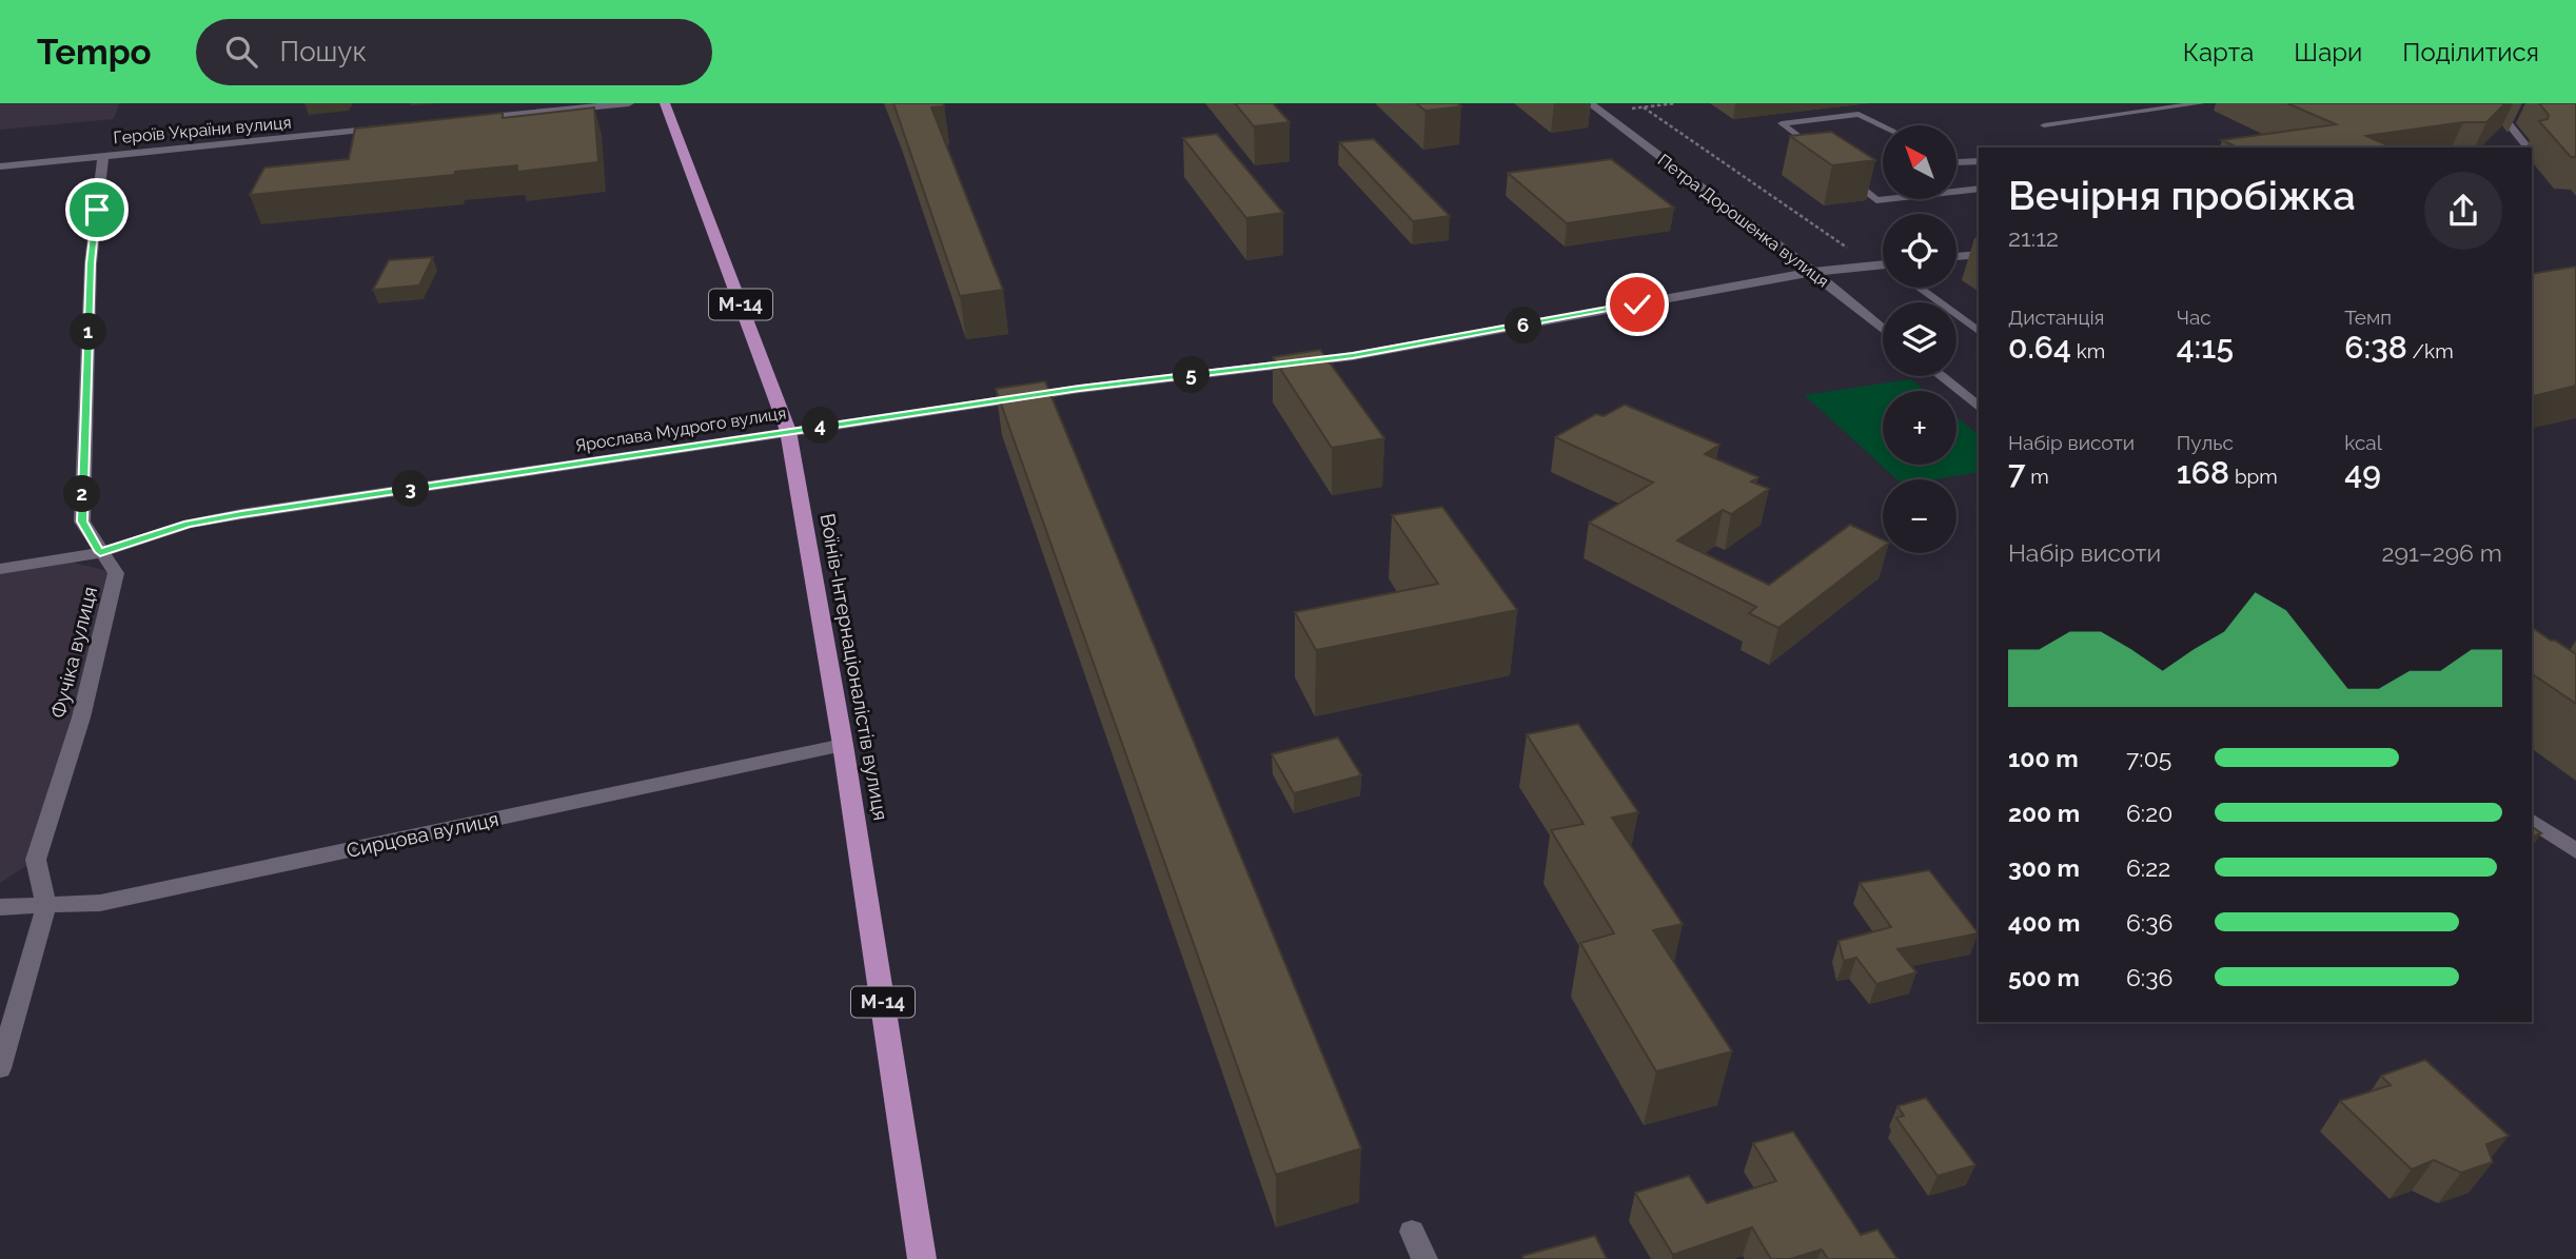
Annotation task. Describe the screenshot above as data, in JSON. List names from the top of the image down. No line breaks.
{"streets":{"highway":["М-14","Воїнів-Інтернаціоналістів вулиця"],"street":["Героїв України вулиця","Петра Дорошенка вулиця","Ярослава Мудрого вулиця","Фучіка вулиця","Сирцова вулиця"]},"crossings":[["Героїв України вулиця","Фучіка вулиця"],["Петра Дорошенка вулиця","Ярослава Мудрого вулиця"],["Ярослава Мудрого вулиця","Фучіка вулиця"],["Ярослава Мудрого вулиця","Воїнів-Інтернаціоналістів вулиця"],["Фучіка вулиця","Сирцова вулиця"],["Воїнів-Інтернаціоналістів вулиця","Сирцова вулиця"]],"north":"top left","page":{"header":"Tempo","search":"Пошук","nav":["Карта","Шари","Поділитися"],"map_buttons":["+","−"],"heading":["Вечірня пробіжка","21:12"],"stats":[["Дистанція","0.64 km"],["Час","4:15"],["Темп","6:38 /km"],["Набір висоти","7 m"],["Пульс","168 bpm"],["kcal","49"]],"pins":["6","1","5","4","3","2"],"chart":["Набір висоти","291–296 m"],"list":[{"name":"100 m","note":"7:05"},{"name":"200 m","note":"6:20"},{"name":"300 m","note":"6:22"},{"name":"400 m","note":"6:36"},{"name":"500 m","note":"6:36"}]}}
